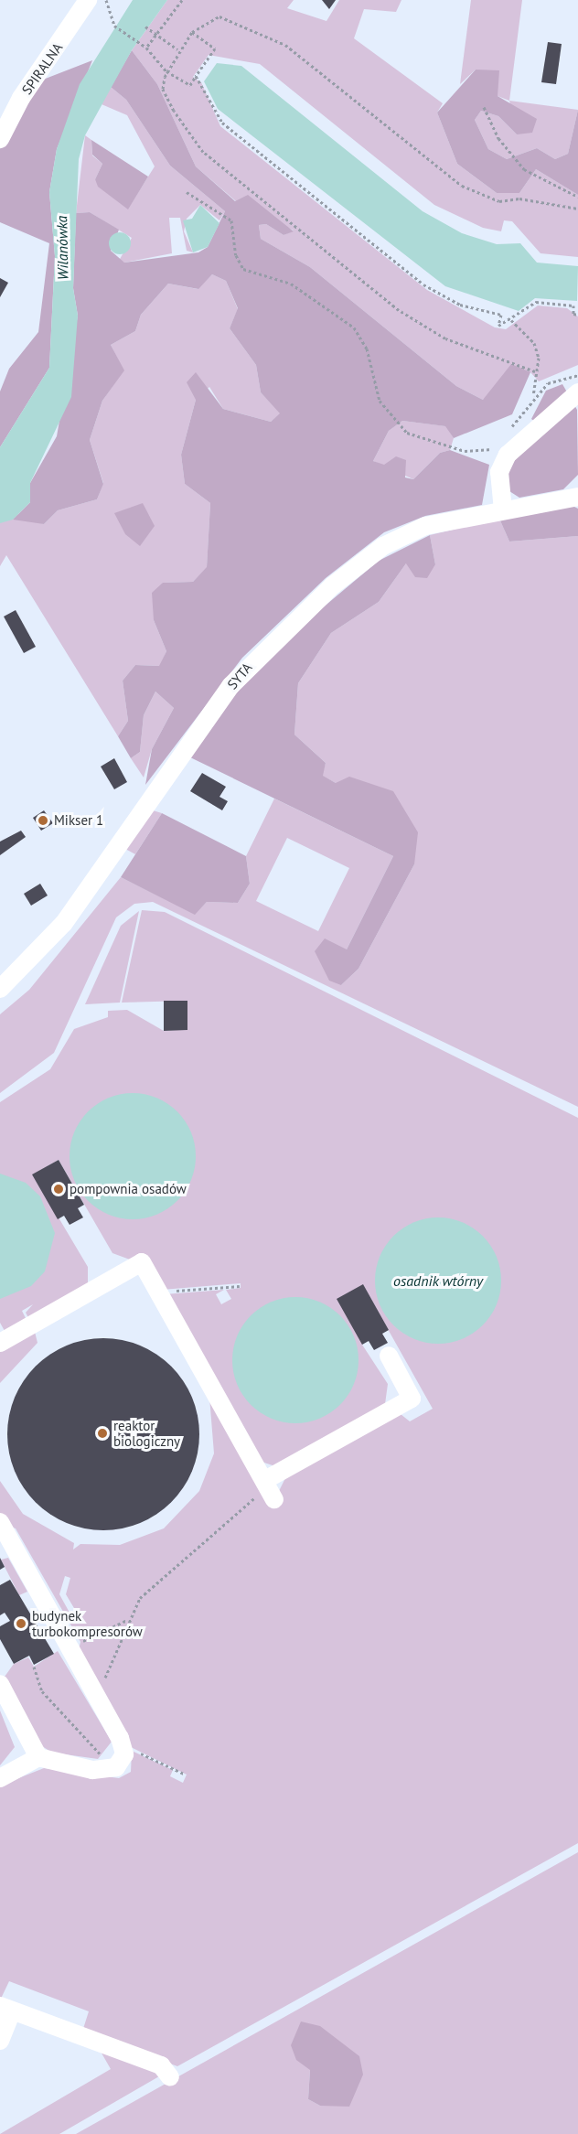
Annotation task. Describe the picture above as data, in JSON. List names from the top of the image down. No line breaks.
{"streets":{"street":["SPIRALNA","SYTA"]},"water":["Wilanówka","osadnik wtórny"],"places":["Mikser 1","pompownia osadów","reaktor biologiczny","budynek turbokompresorów"]}
